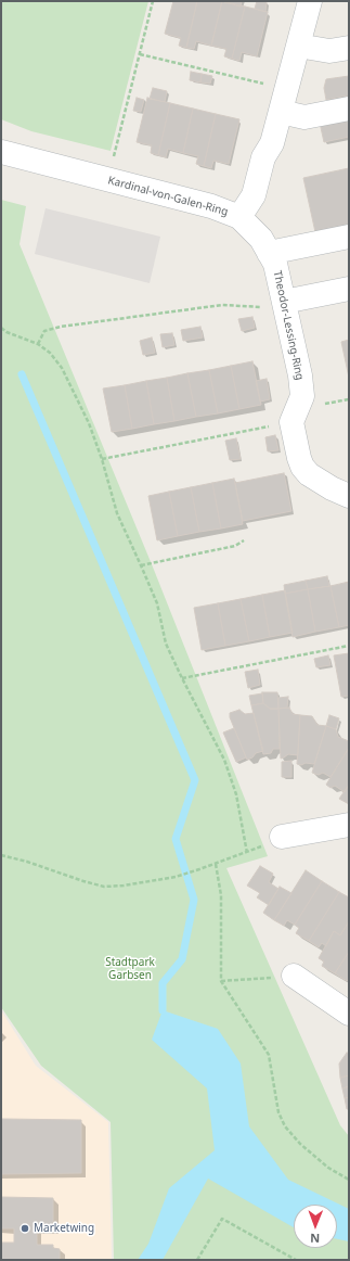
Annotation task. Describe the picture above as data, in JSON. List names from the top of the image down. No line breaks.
{"streets":{"street":["Kardinal-von-Galen-Ring","Theodor-Lessing-Ring"]},"crossings":[["Kardinal-von-Galen-Ring","Theodor-Lessing-Ring"]],"parks":["Stadtpark Garbsen"],"places":["Marketwing"],"north":"bottom"}
